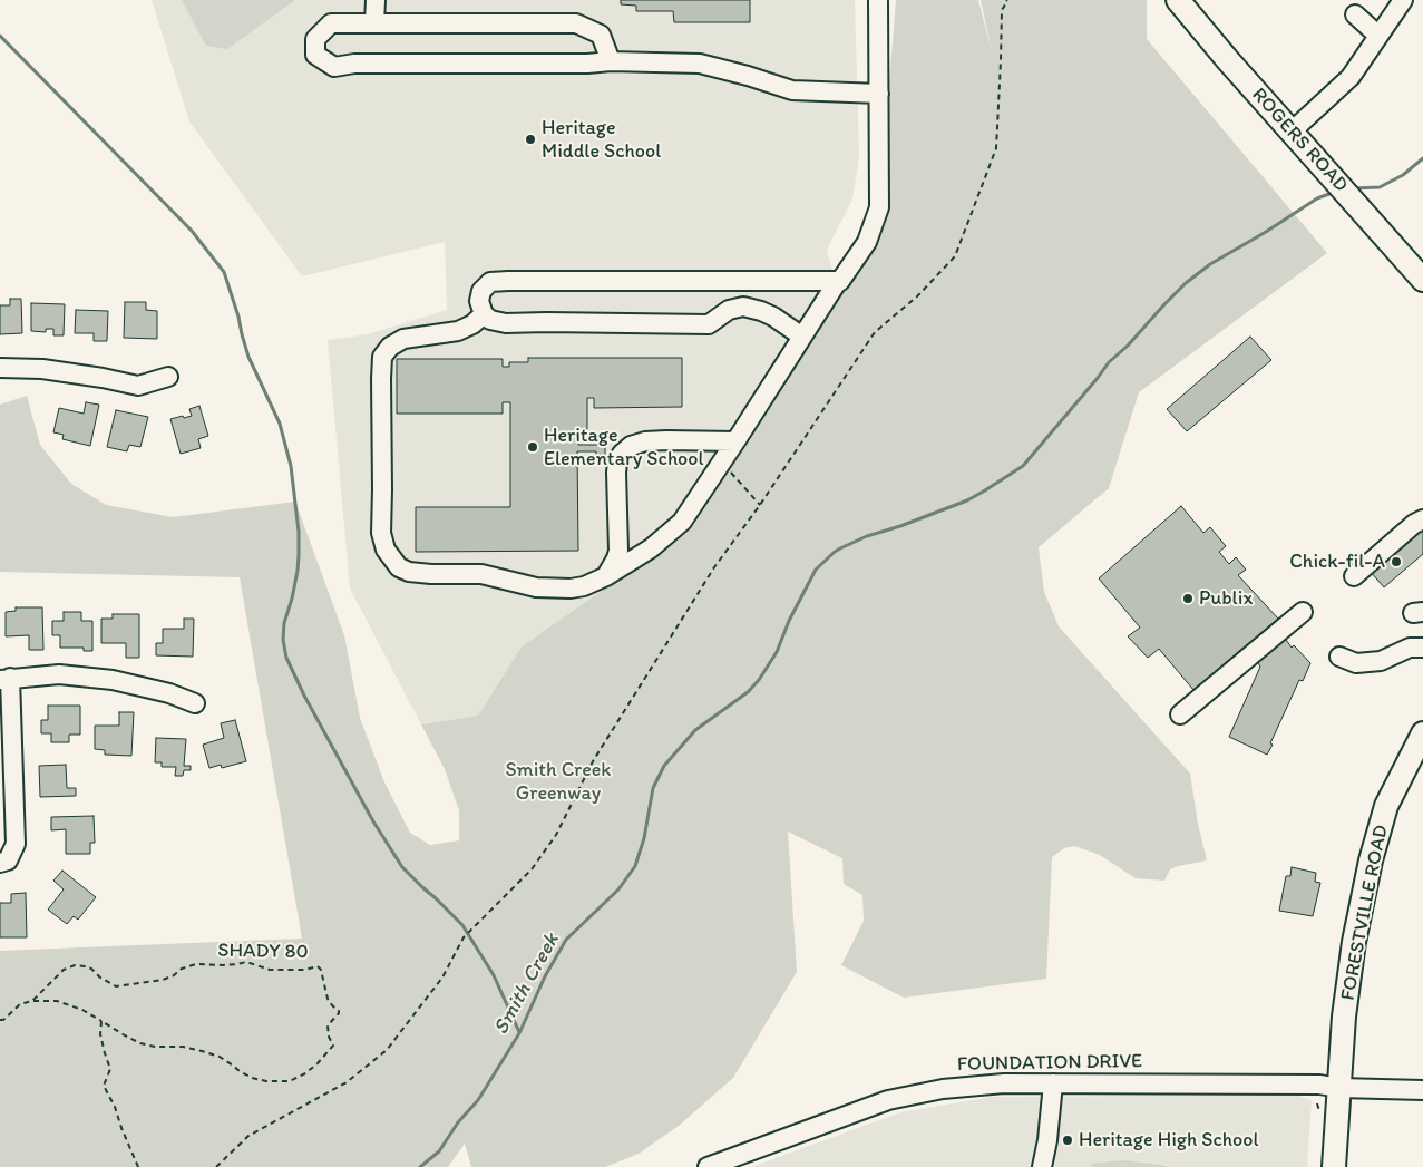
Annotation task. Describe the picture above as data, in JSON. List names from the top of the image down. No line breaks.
{"streets":{"main road":["ROGERS ROAD","FORESTVILLE ROAD"],"street":["FOUNDATION DRIVE"],"path":["SHADY 80"]},"crossings":[["FORESTVILLE ROAD","FOUNDATION DRIVE"]],"water":["Smith Creek"],"parks":["Smith Creek Greenway"],"places":["Heritage Middle School","Heritage Elementary School","Chick-fil-A","Publix","Heritage High School"]}
